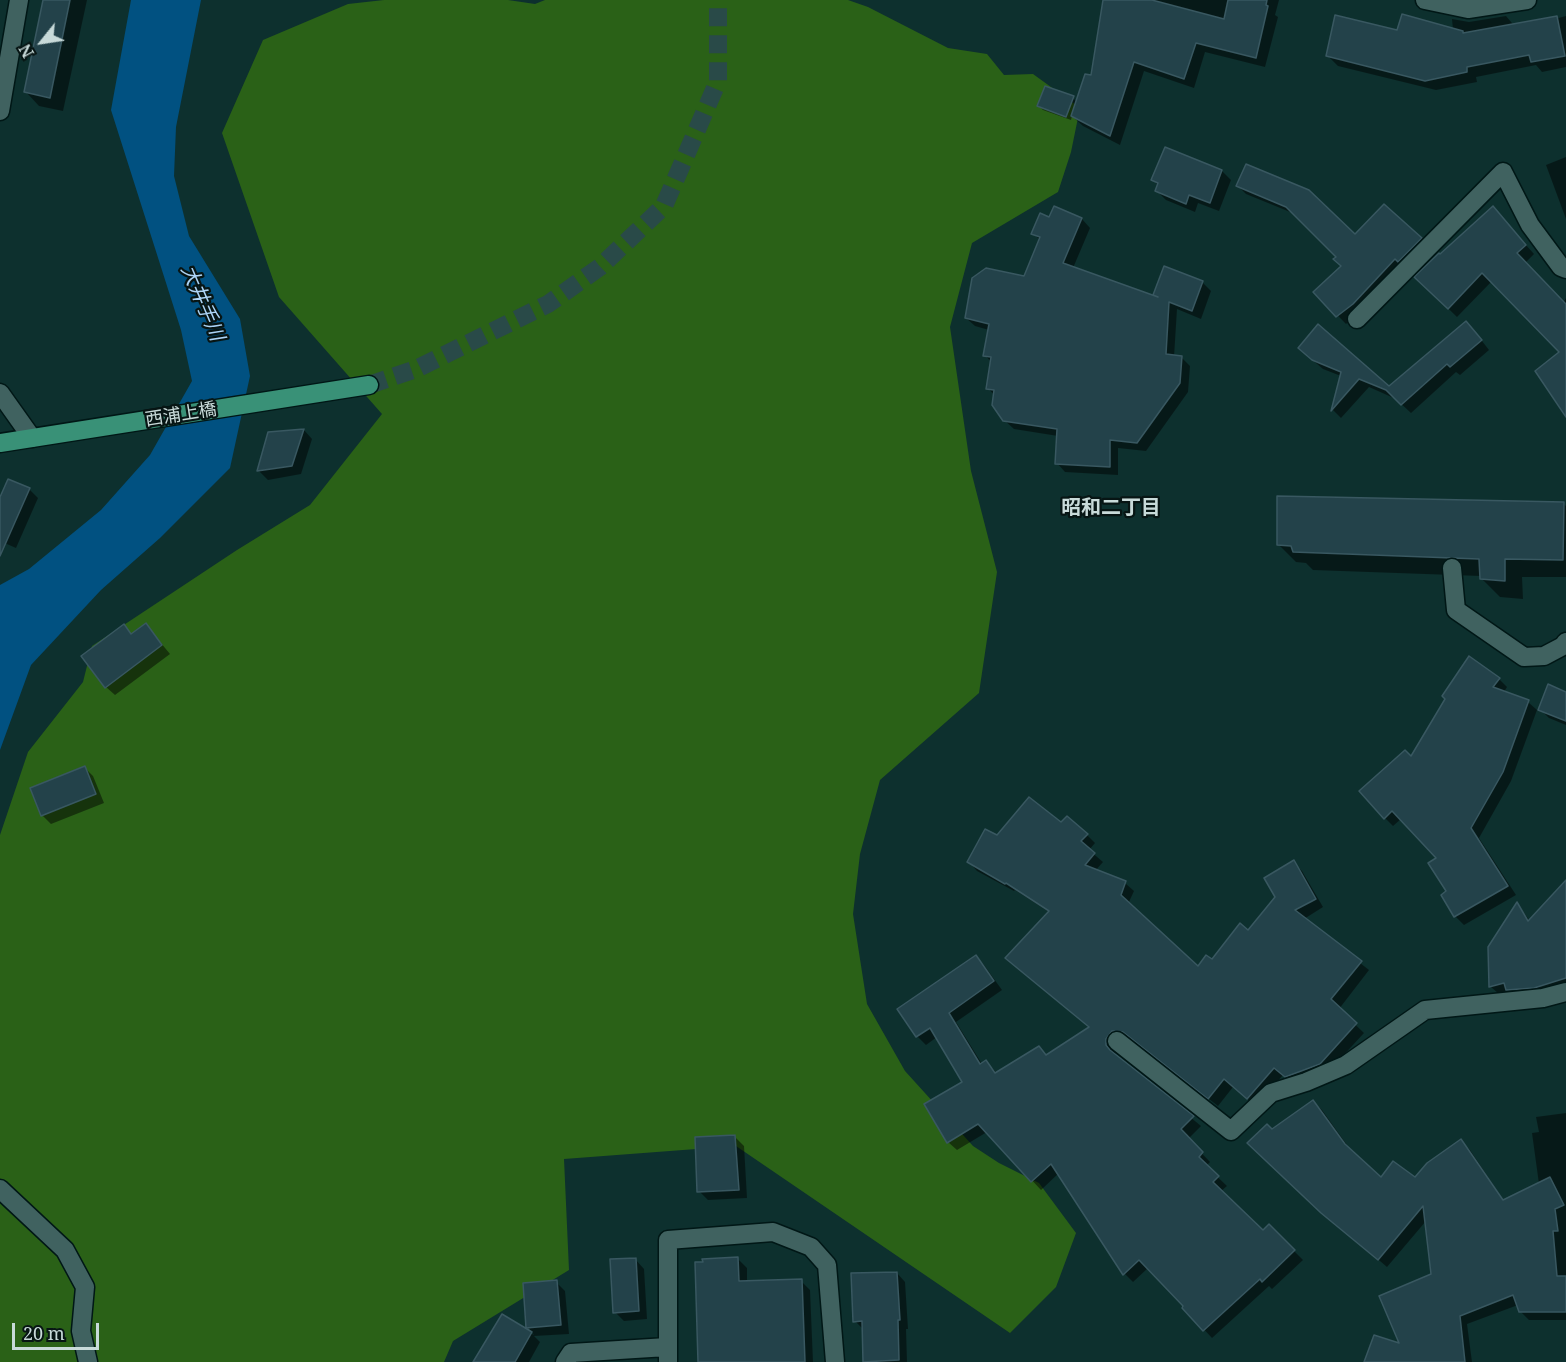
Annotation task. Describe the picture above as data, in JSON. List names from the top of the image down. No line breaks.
{"streets":{"main road":["西浦上橋"]},"districts":["昭和二丁目"],"water":["大井手川"],"scale_bar":"20 m","north":"bottom left"}
